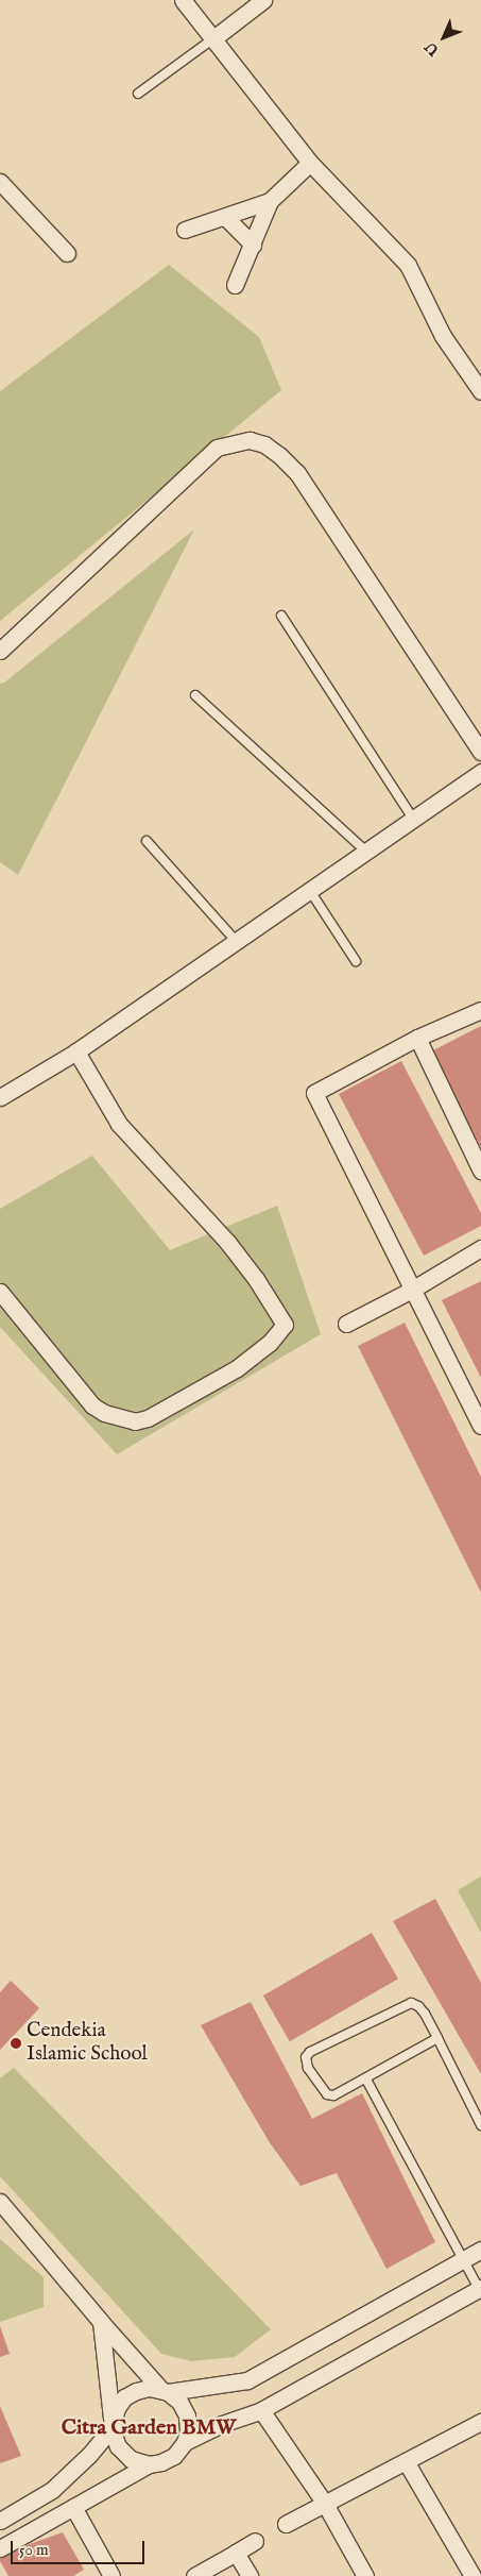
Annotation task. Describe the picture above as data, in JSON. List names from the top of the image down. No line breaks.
{"districts":["Citra Garden BMW"],"places":["Cendekia Islamic School"],"scale_bar":"50 m","north":"bottom left"}
